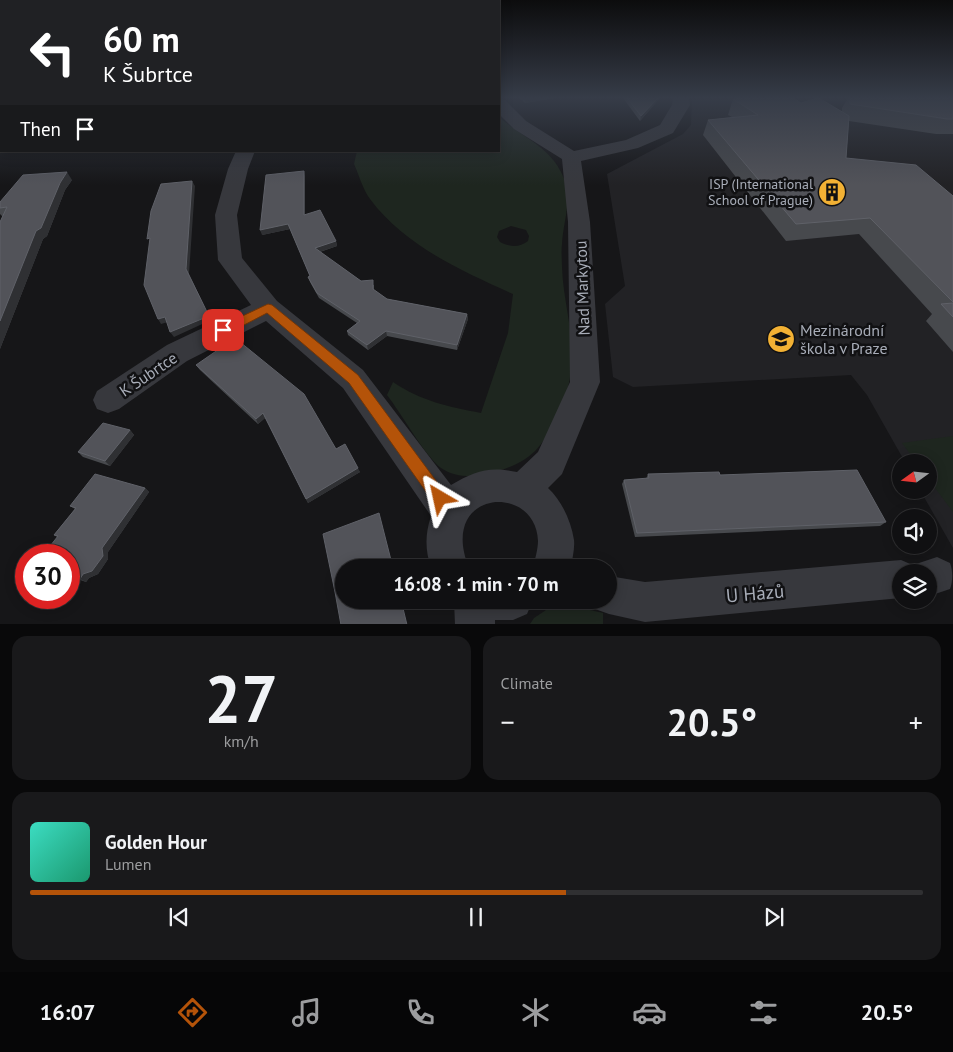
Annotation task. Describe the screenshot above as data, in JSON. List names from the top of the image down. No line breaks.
{"streets":{"street":["Nad Markytou","K Šubrtce","U Házů"]},"places":{"building":["ISP (International School of Prague)"],"school or university":["Mezinárodní škola v Praze"]},"north":"left","page":{"turn":["60 m","K Šubrtce"],"then":"Then","limit":"30","trip":"16:08 · 1 min · 70 m","tile":[["27","km/h"],"Climate"],"heat":["−","20.5°","+"],"song":["Golden Hour","Lumen"],"tabs":["16:07","20.5°"]}}
